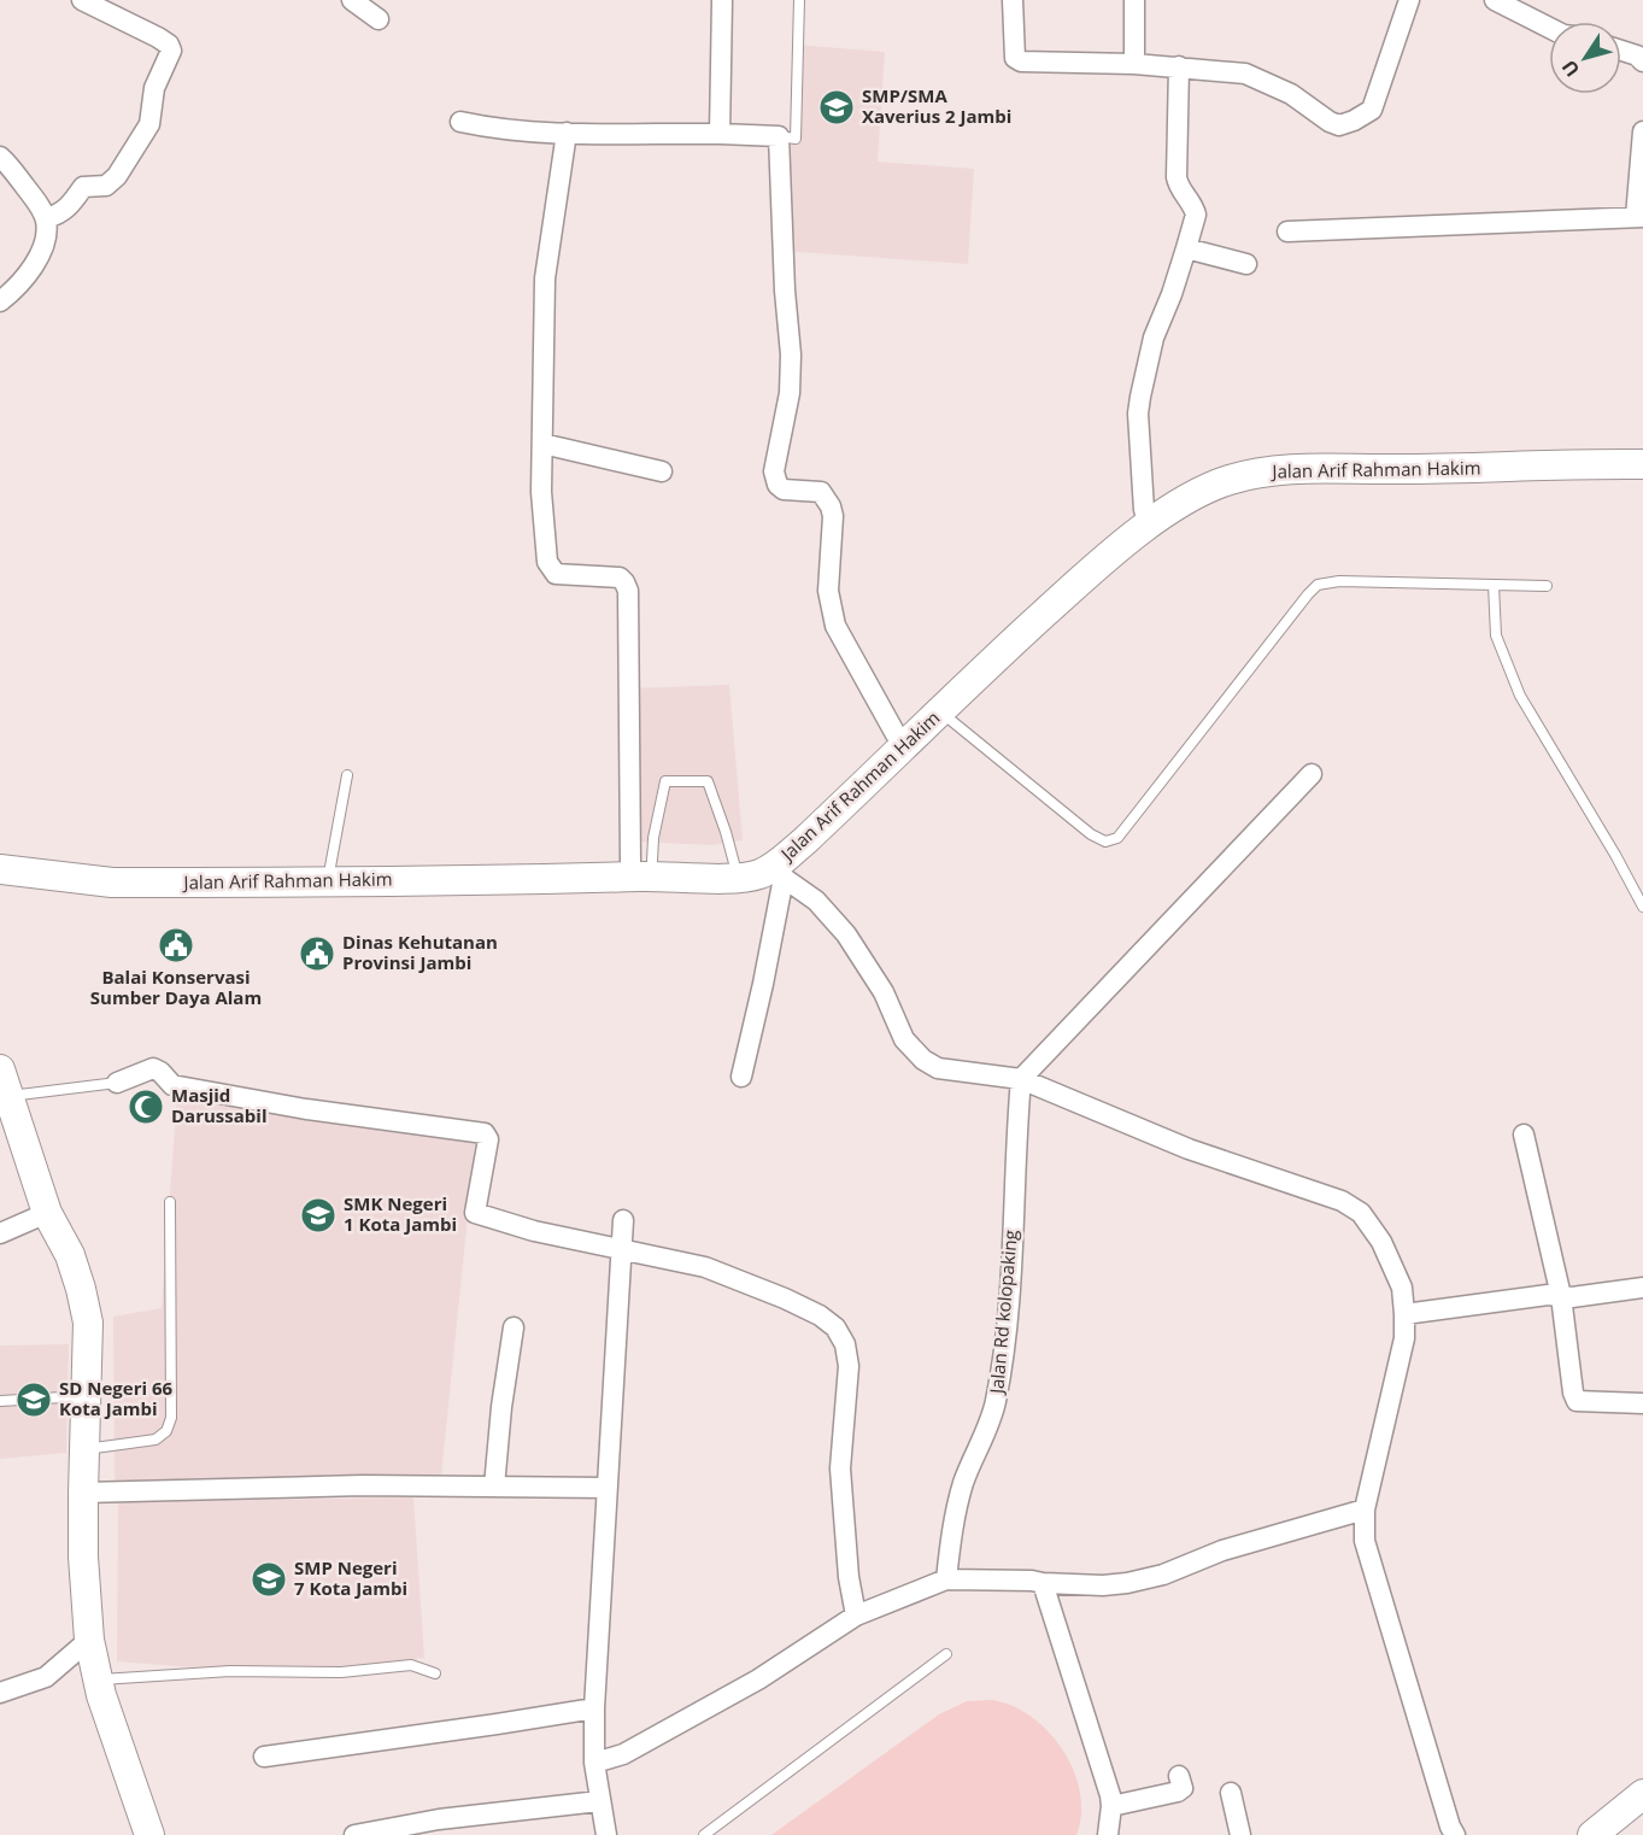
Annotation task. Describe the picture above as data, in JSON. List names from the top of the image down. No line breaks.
{"streets":{"main road":["Jalan Arif Rahman Hakim"],"street":["Jalan Rd kolopaking"]},"places":{"school or university":["SMP/SMA Xaverius 2 Jambi","SMK Negeri 1 Kota Jambi","SD Negeri 66 Kota Jambi","SMP Negeri 7 Kota Jambi"],"public building":["Balai Konservasi Sumber Daya Alam","Dinas Kehutanan Provinsi Jambi"],"mosque":["Masjid Darussabil"]},"north":"bottom left"}
